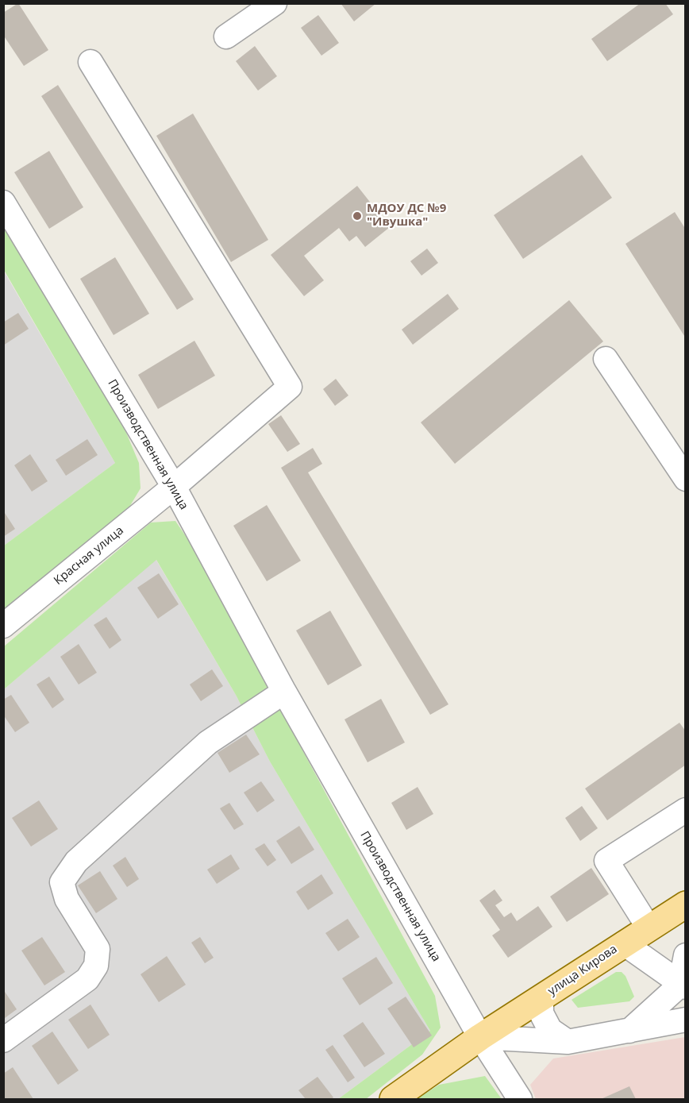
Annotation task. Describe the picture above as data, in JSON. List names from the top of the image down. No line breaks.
{"streets":{"main road":["улица Кирова"],"street":["Производственная улица","Красная улица"]},"crossings":[["Производственная улица","Красная улица"],["Производственная улица","улица Кирова"]],"places":["МДОУ ДС №9 \"Ивушка\""]}
